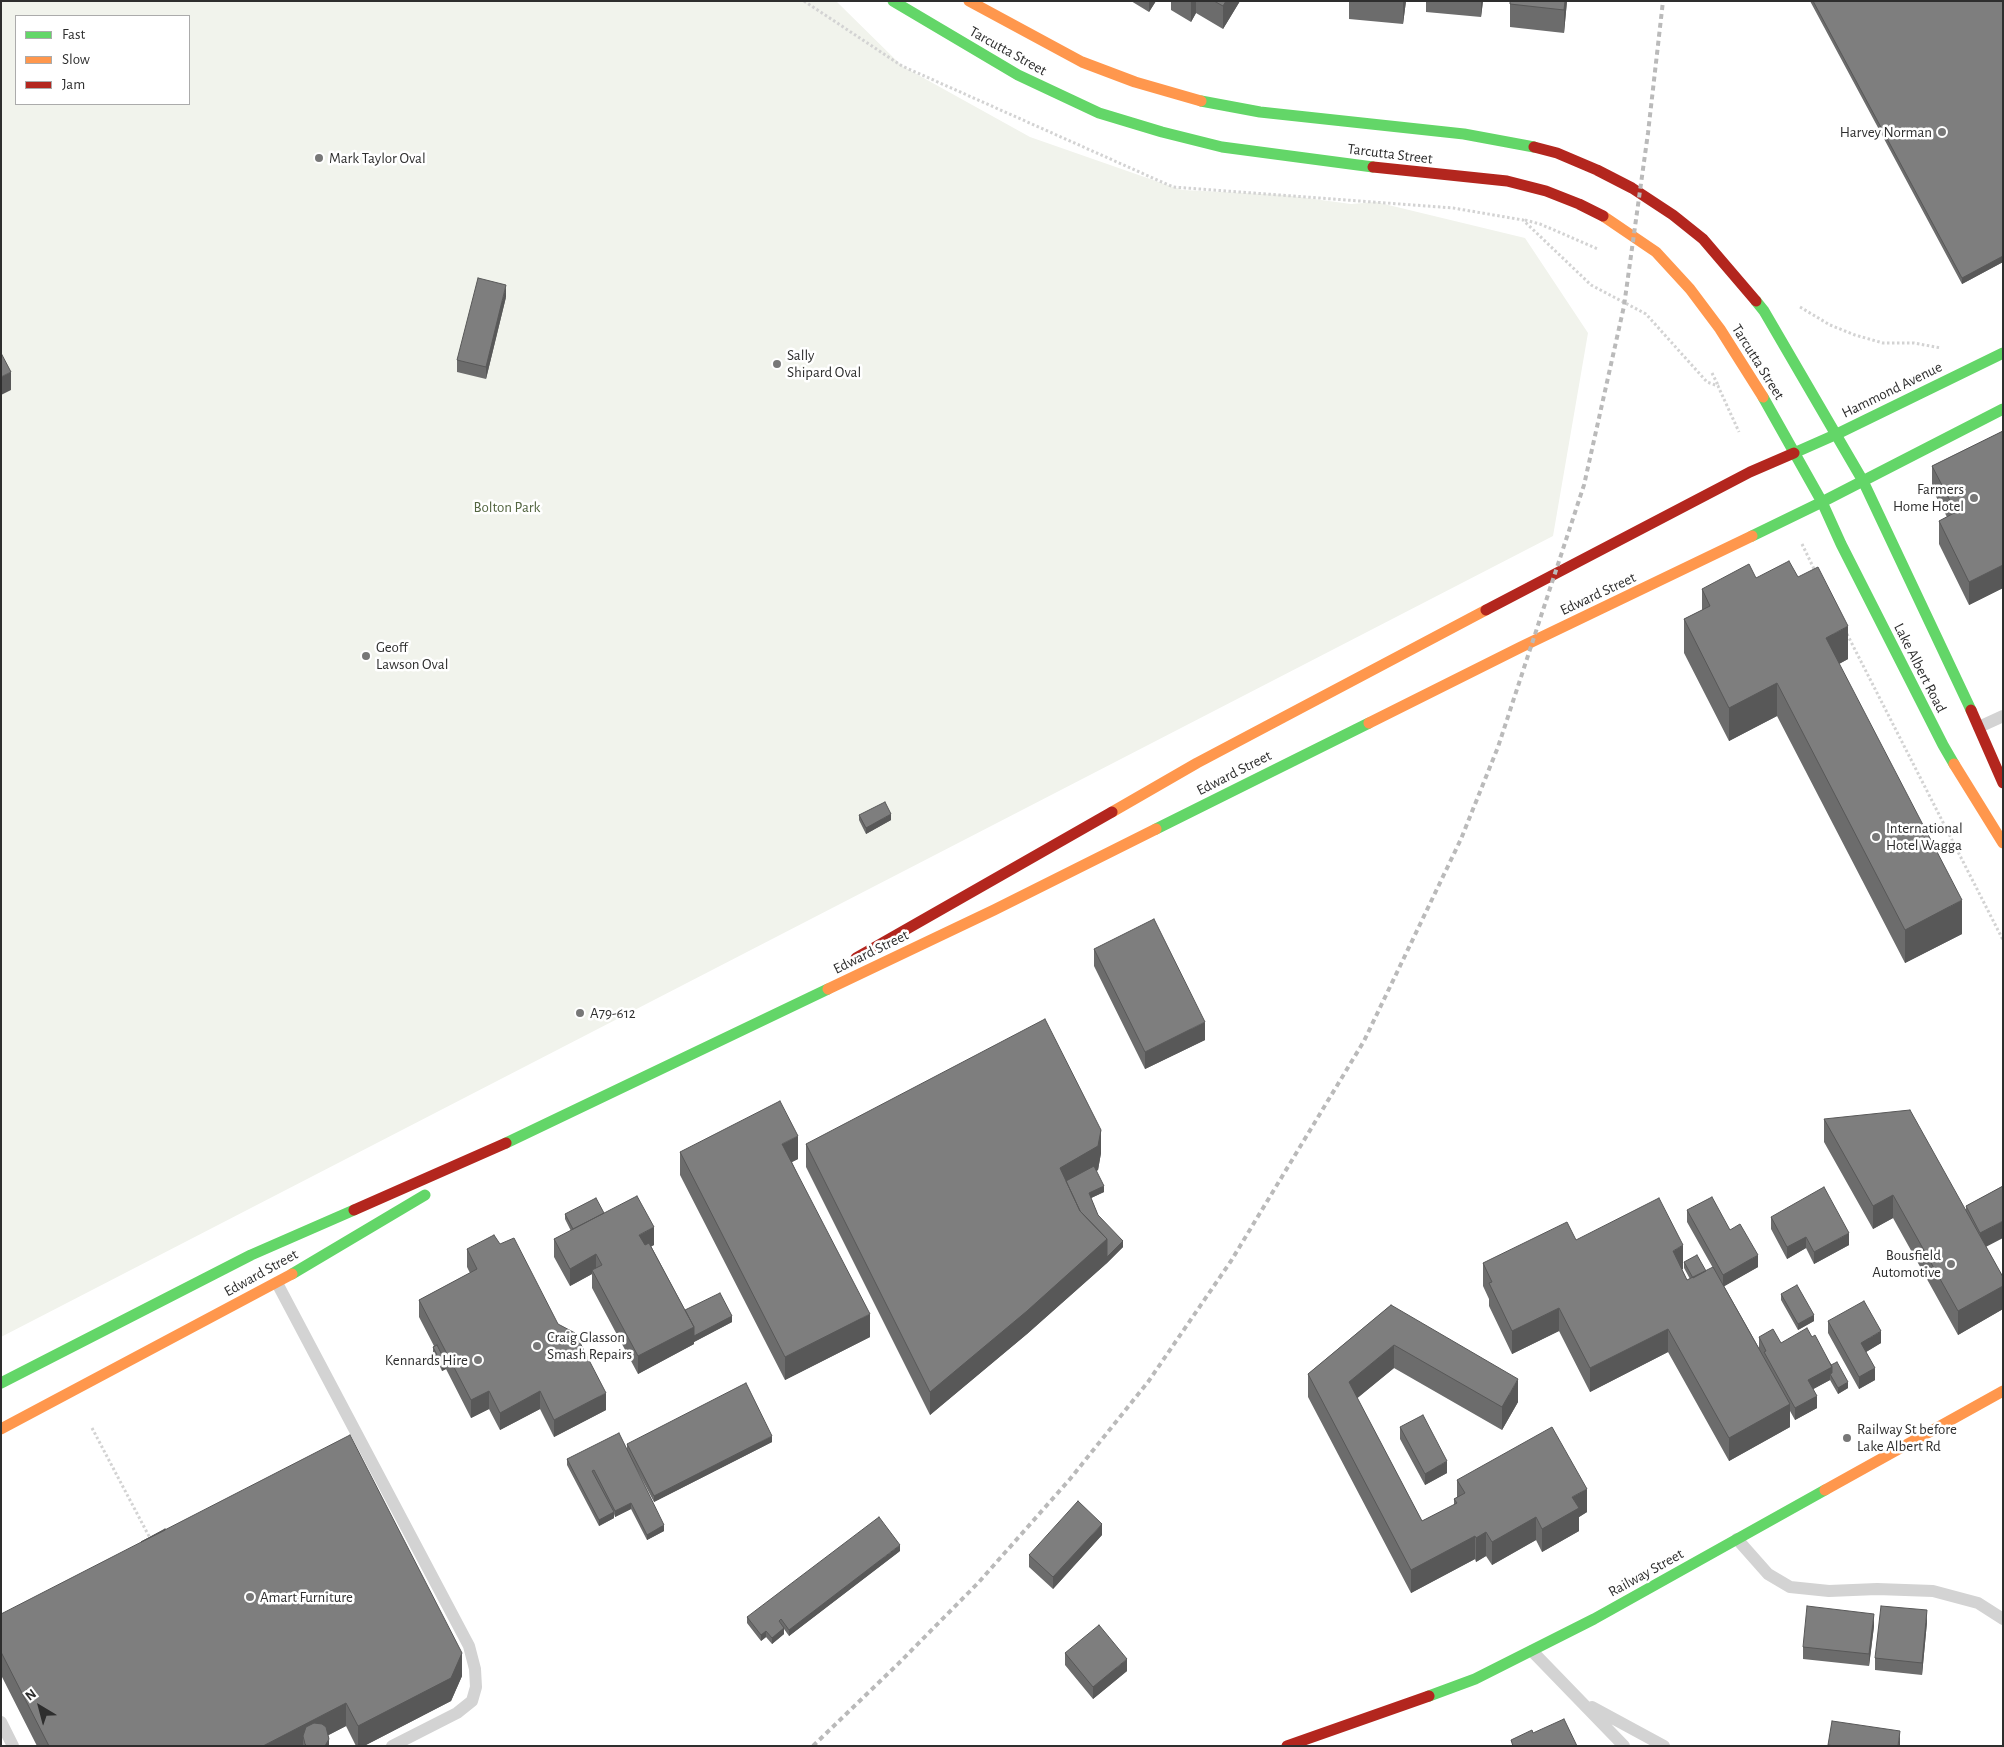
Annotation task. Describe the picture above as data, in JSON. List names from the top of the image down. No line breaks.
{"streets":{"main road":["Tarcutta Street","Hammond Avenue","Edward Street","Lake Albert Road","Railway Street"]},"crossings":[["Tarcutta Street","Hammond Avenue"],["Tarcutta Street","Edward Street"],["Tarcutta Street","Lake Albert Road"],["Hammond Avenue","Edward Street"],["Edward Street","Lake Albert Road"]],"parks":["Bolton Park"],"places":["Harvey Norman","Mark Taylor Oval","Sally Shipard Oval","Farmers Home Hotel","Geoff Lawson Oval","International Hotel Wagga","A79-612","Bousfield Automotive","Craig Glasson Smash Repairs","Kennards Hire","Railway St before Lake Albert Rd","Amart Furniture"],"legend":["Fast","Slow","Jam"],"north":"top left"}
